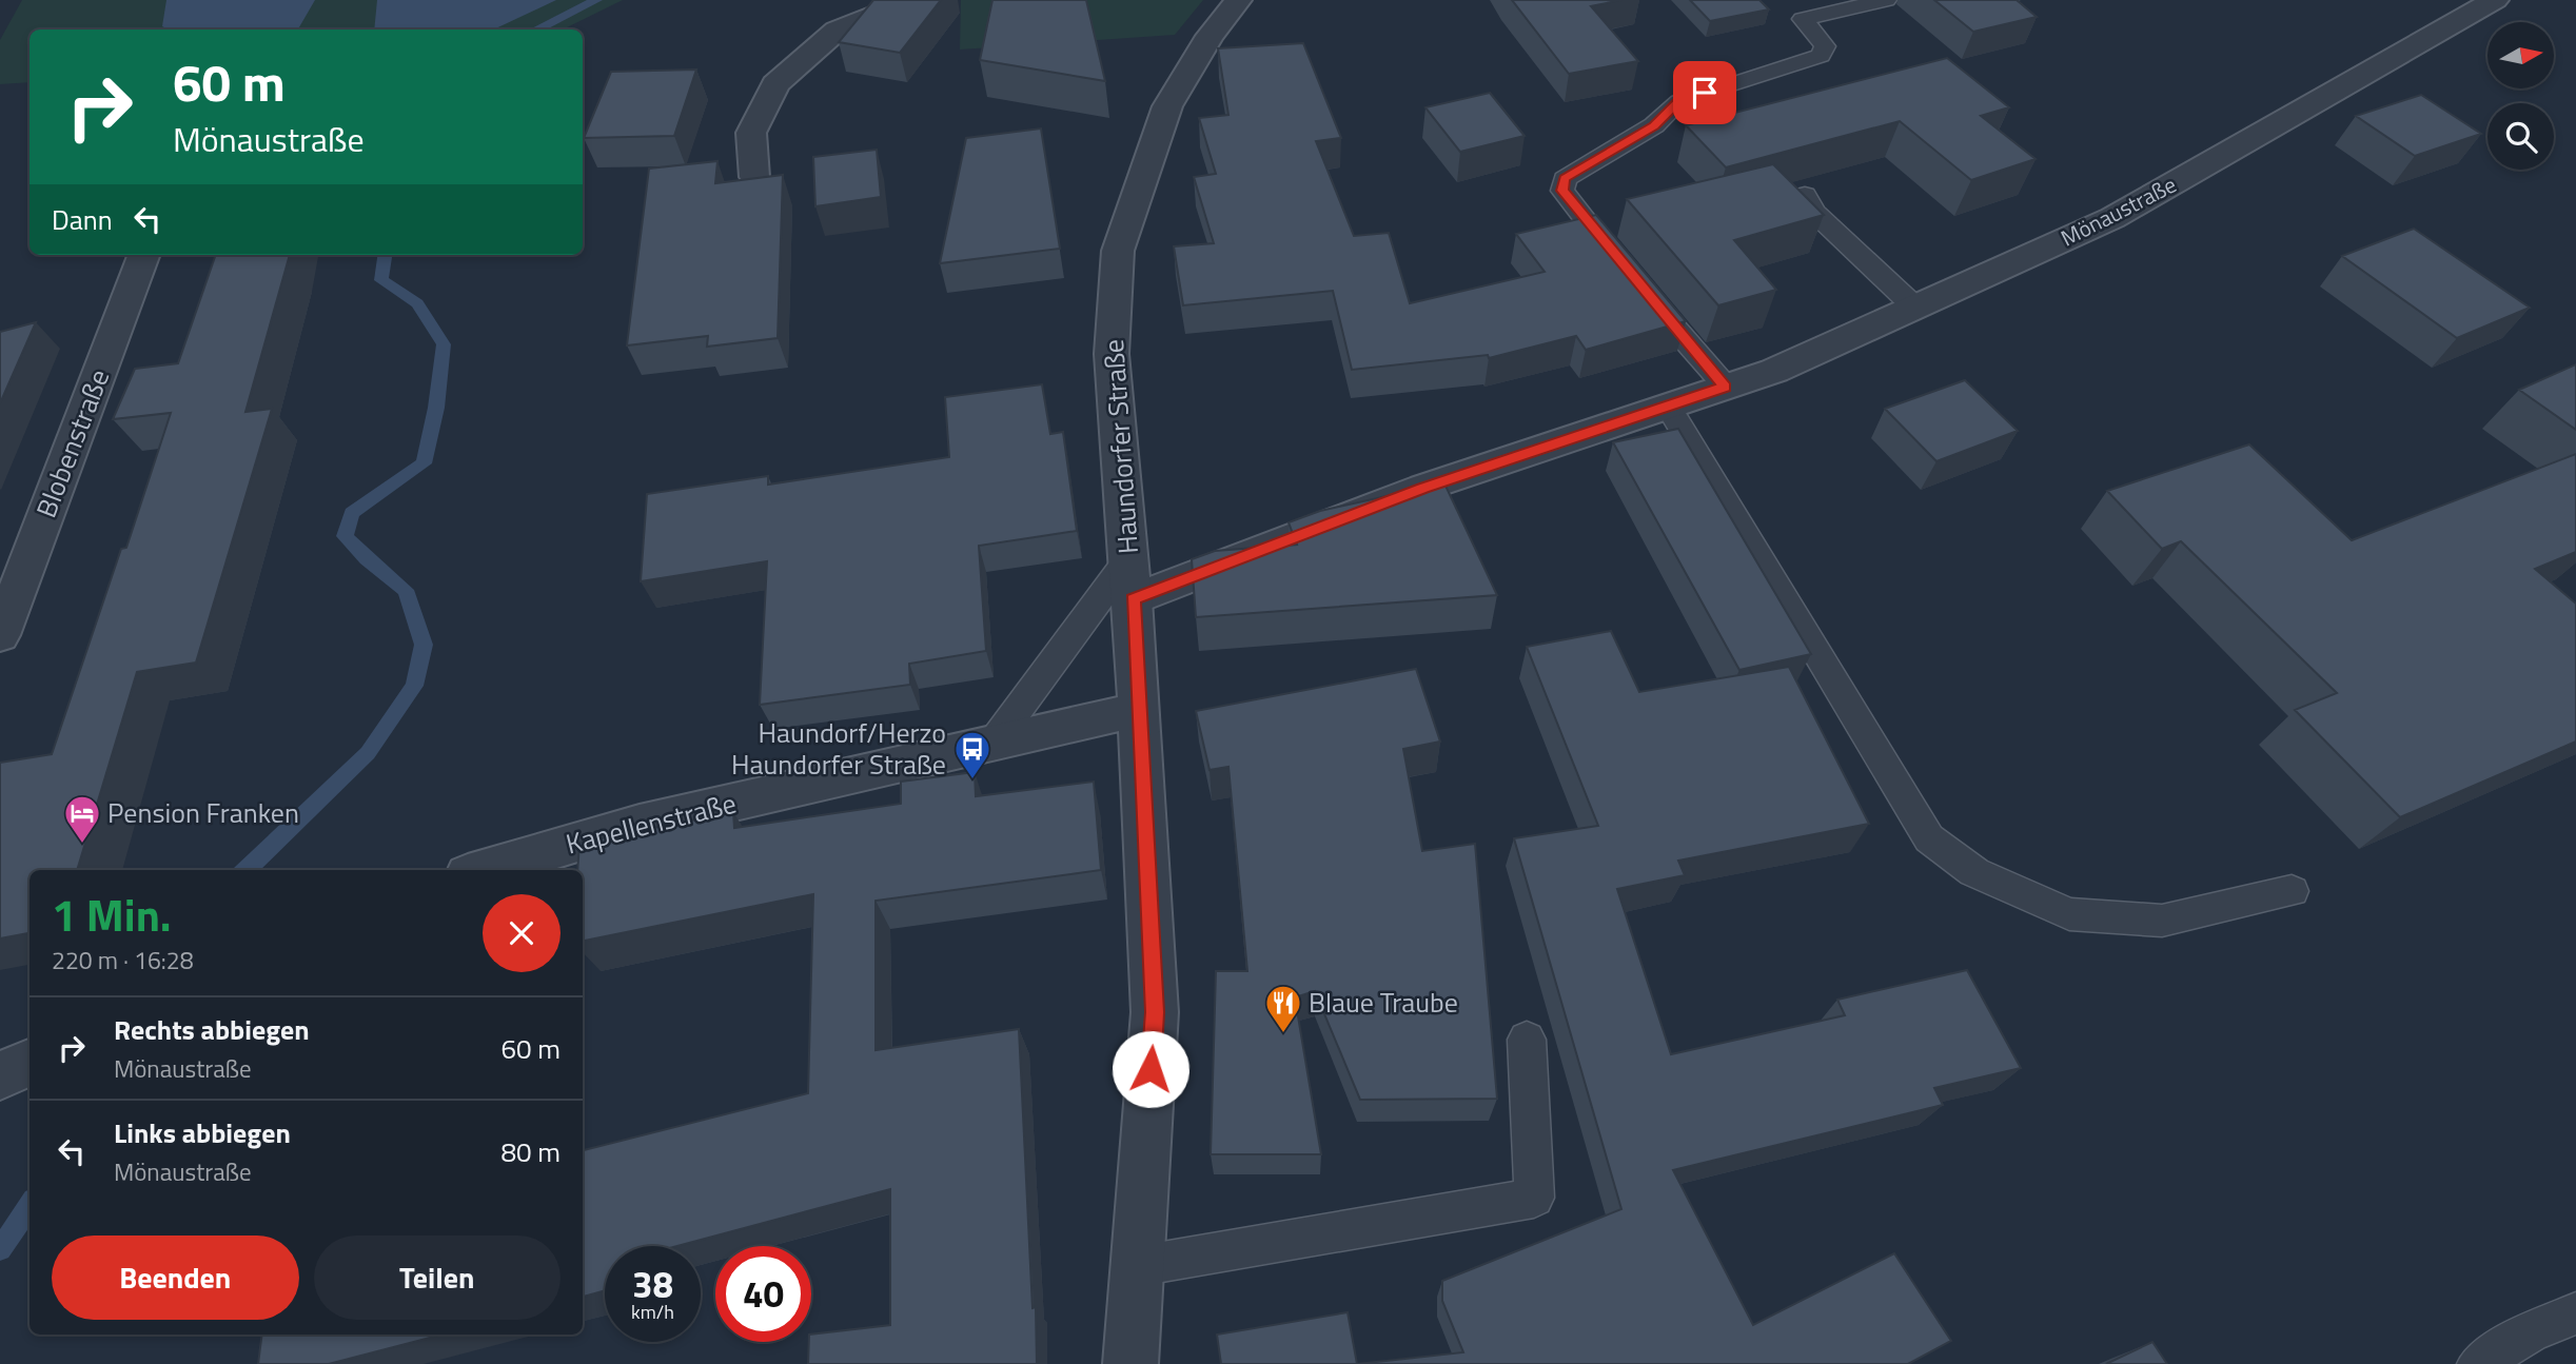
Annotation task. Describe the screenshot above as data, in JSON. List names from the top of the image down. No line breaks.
{"streets":{"street":["Mönaustraße","Blobenstraße","Haundorfer Straße","Kapellenstraße"]},"crossings":[["Mönaustraße","Haundorfer Straße"],["Haundorfer Straße","Kapellenstraße"]],"places":{"bus stop":["Haundorf/Herzo Haundorfer Straße"],"hotel":["Pension Franken"],"restaurant":["Blaue Traube"]},"north":"right","page":{"turn":["60 m","Mönaustraße"],"then":"Dann","heading":["1 Min.","220 m · 16:28"],"list":[{"name":"Rechts abbiegen","note":"Mönaustraße","value":"60 m"},{"name":"Links abbiegen","note":"Mönaustraße","value":"80 m"}],"buttons":["Beenden","Teilen"],"speed":"38 km/h","limit":"40"}}
